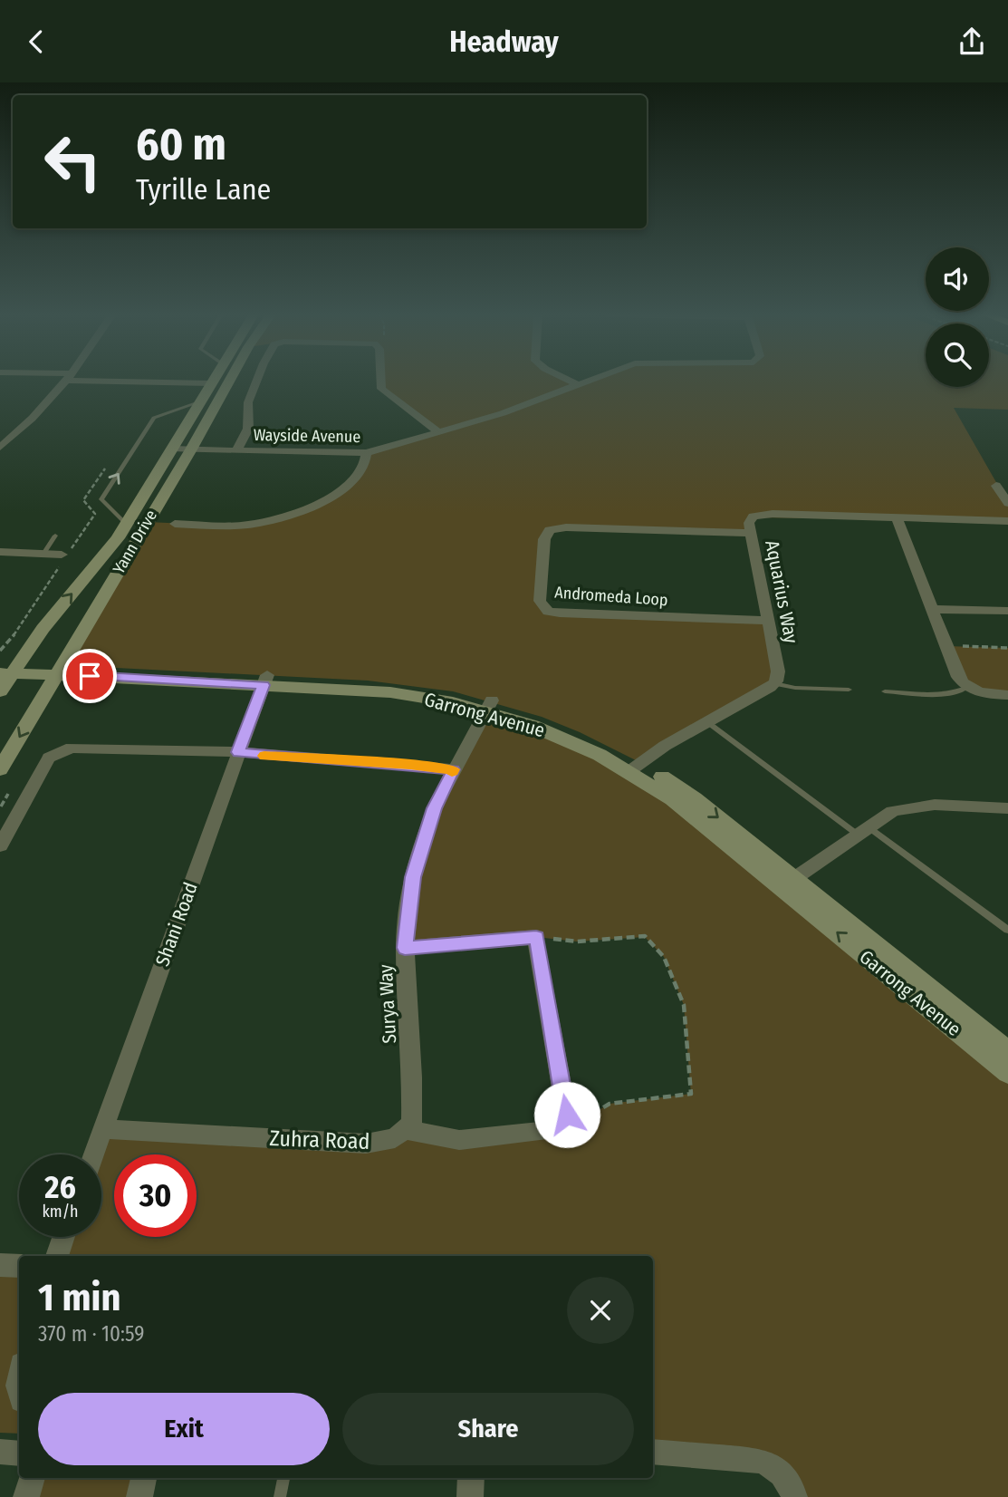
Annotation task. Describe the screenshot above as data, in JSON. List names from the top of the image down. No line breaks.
{"streets":{"street":["Wayside Avenue","Yann Drive","Aquarius Way","Andromeda Loop","Garrong Avenue","Shani Road","Surya Way","Zuhra Road"]},"crossings":[["Wayside Avenue","Yann Drive"],["Yann Drive","Garrong Avenue"],["Aquarius Way","Andromeda Loop"],["Garrong Avenue","Shani Road"],["Garrong Avenue","Surya Way"],["Shani Road","Zuhra Road"],["Surya Way","Zuhra Road"]],"page":{"header":"Headway","turn":["60 m","Tyrille Lane"],"speed":"26 km/h","limit":"30","heading":["1 min","370 m · 10:59"],"buttons":["Exit","Share"]}}
